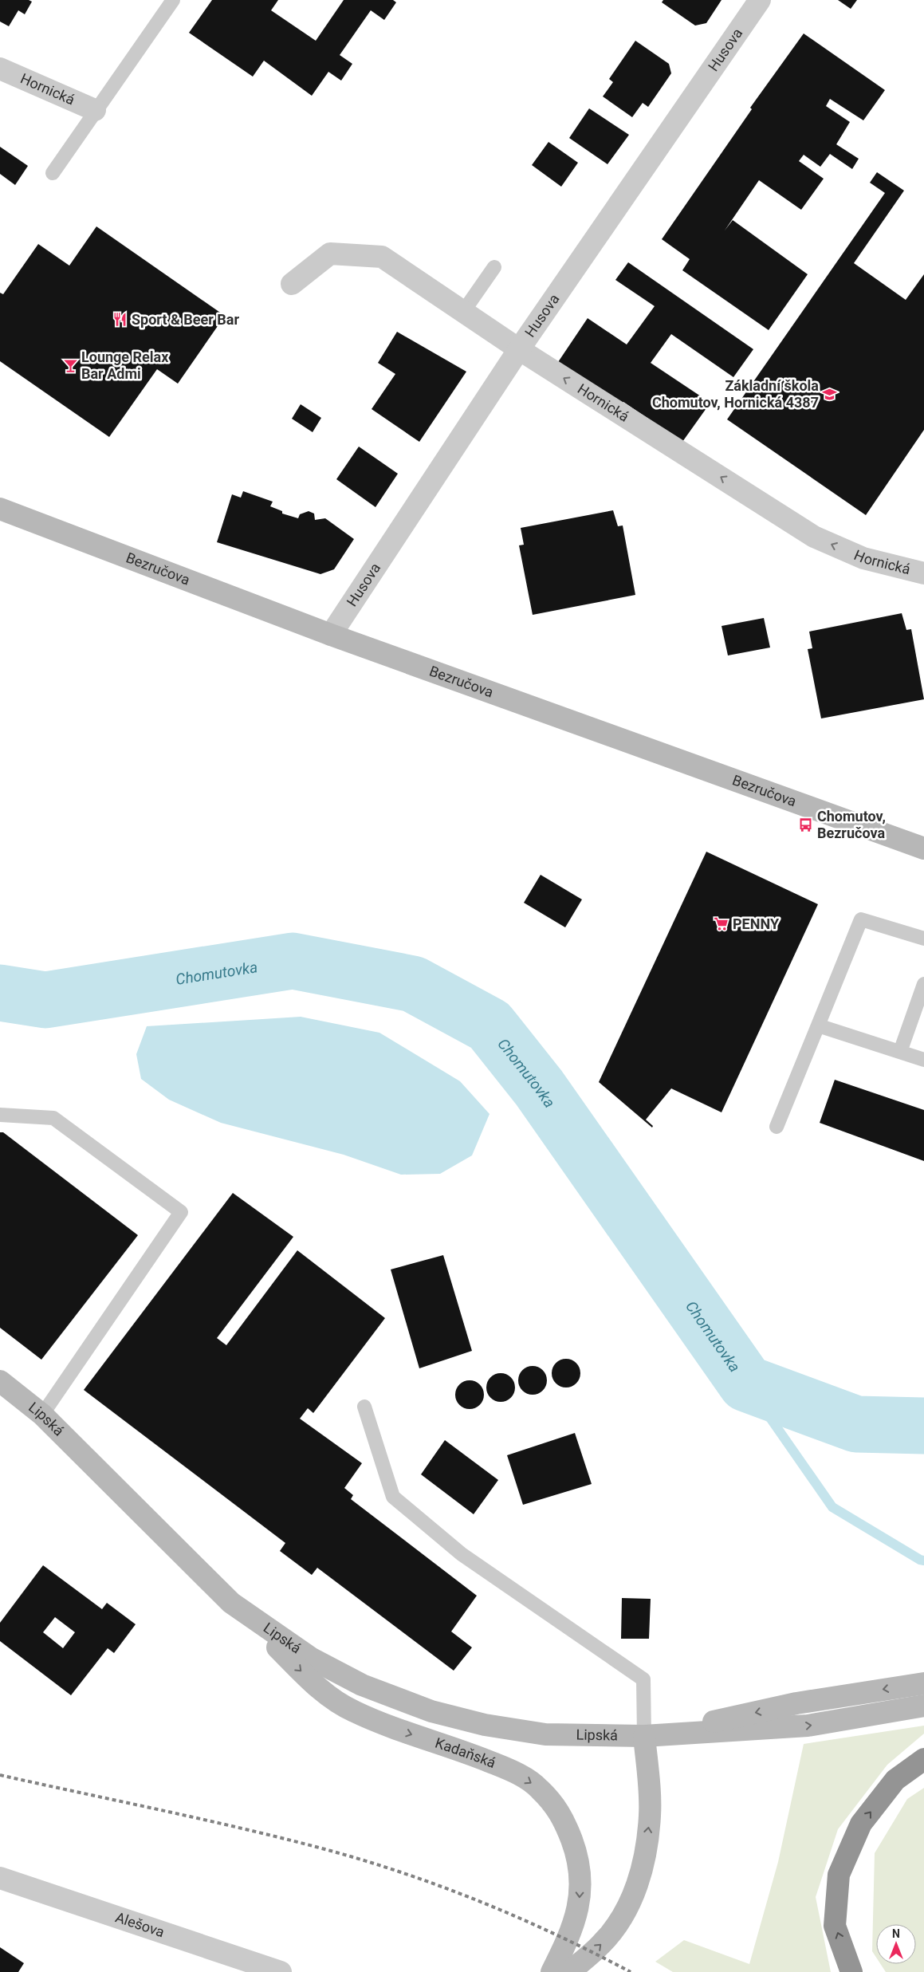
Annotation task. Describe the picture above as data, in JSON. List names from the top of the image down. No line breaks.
{"streets":{"street":["Husova","Hornická","Bezručova","Lipská","Kadaňská","Alešova"]},"crossings":[["Husova","Hornická"],["Husova","Bezručova"],["Lipská","Kadaňská"]],"one_way":["Hornická","Kadaňská"],"water":["Chomutovka"],"places":{"restaurant":["Sport & Beer Bar"],"bar":["Lounge Relax Bar Admi"],"school or university":["Základní škola Chomutov, Hornická 4387"],"bus stop":["Chomutov, Bezručova"],"supermarket":["PENNY"]},"north":"top"}
